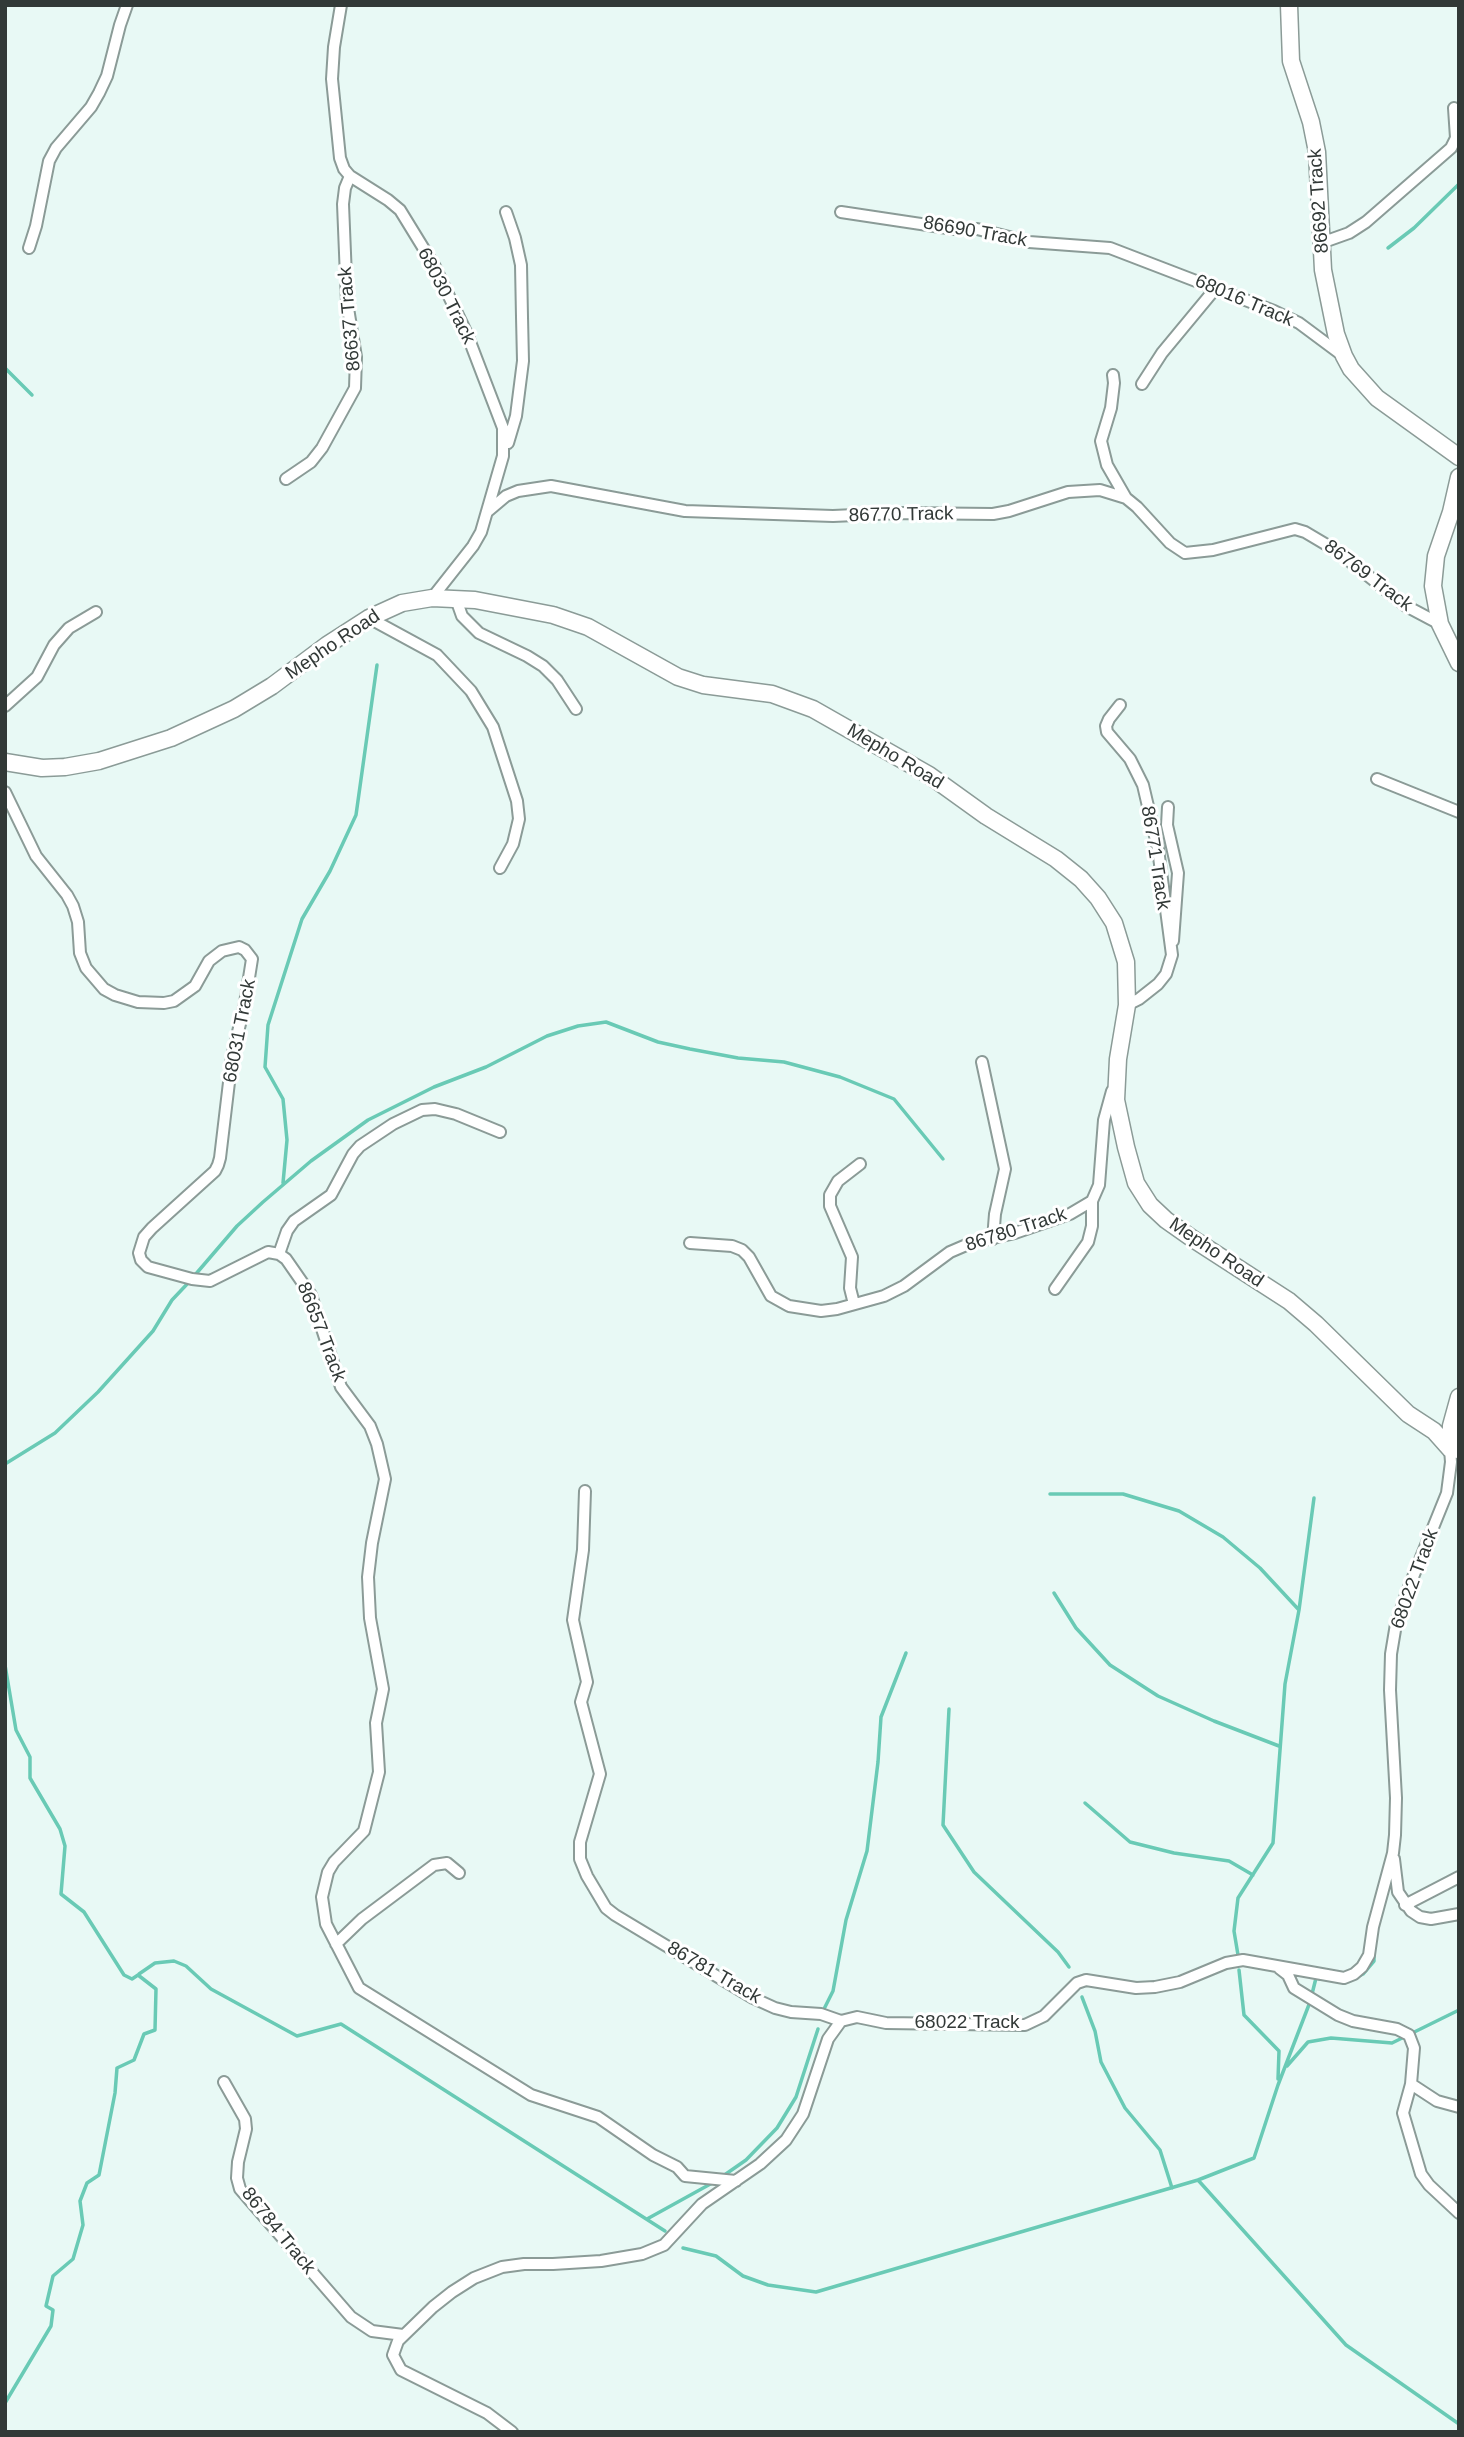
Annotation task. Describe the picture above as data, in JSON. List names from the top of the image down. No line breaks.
{"streets":{"street":["86692 Track","86690 Track","68030 Track","68016 Track","86637 Track","86770 Track","86769 Track","Mepho Road","86771 Track","68031 Track","86780 Track","86657 Track","68022 Track","86781 Track","86784 Track"]},"crossings":[["86692 Track","68016 Track"],["86690 Track","68016 Track"],["68030 Track","86637 Track"],["68030 Track","86770 Track"],["68030 Track","Mepho Road"],["86770 Track","86769 Track"],["Mepho Road","68022 Track"],["68031 Track","86657 Track"],["68022 Track","86781 Track"]]}
